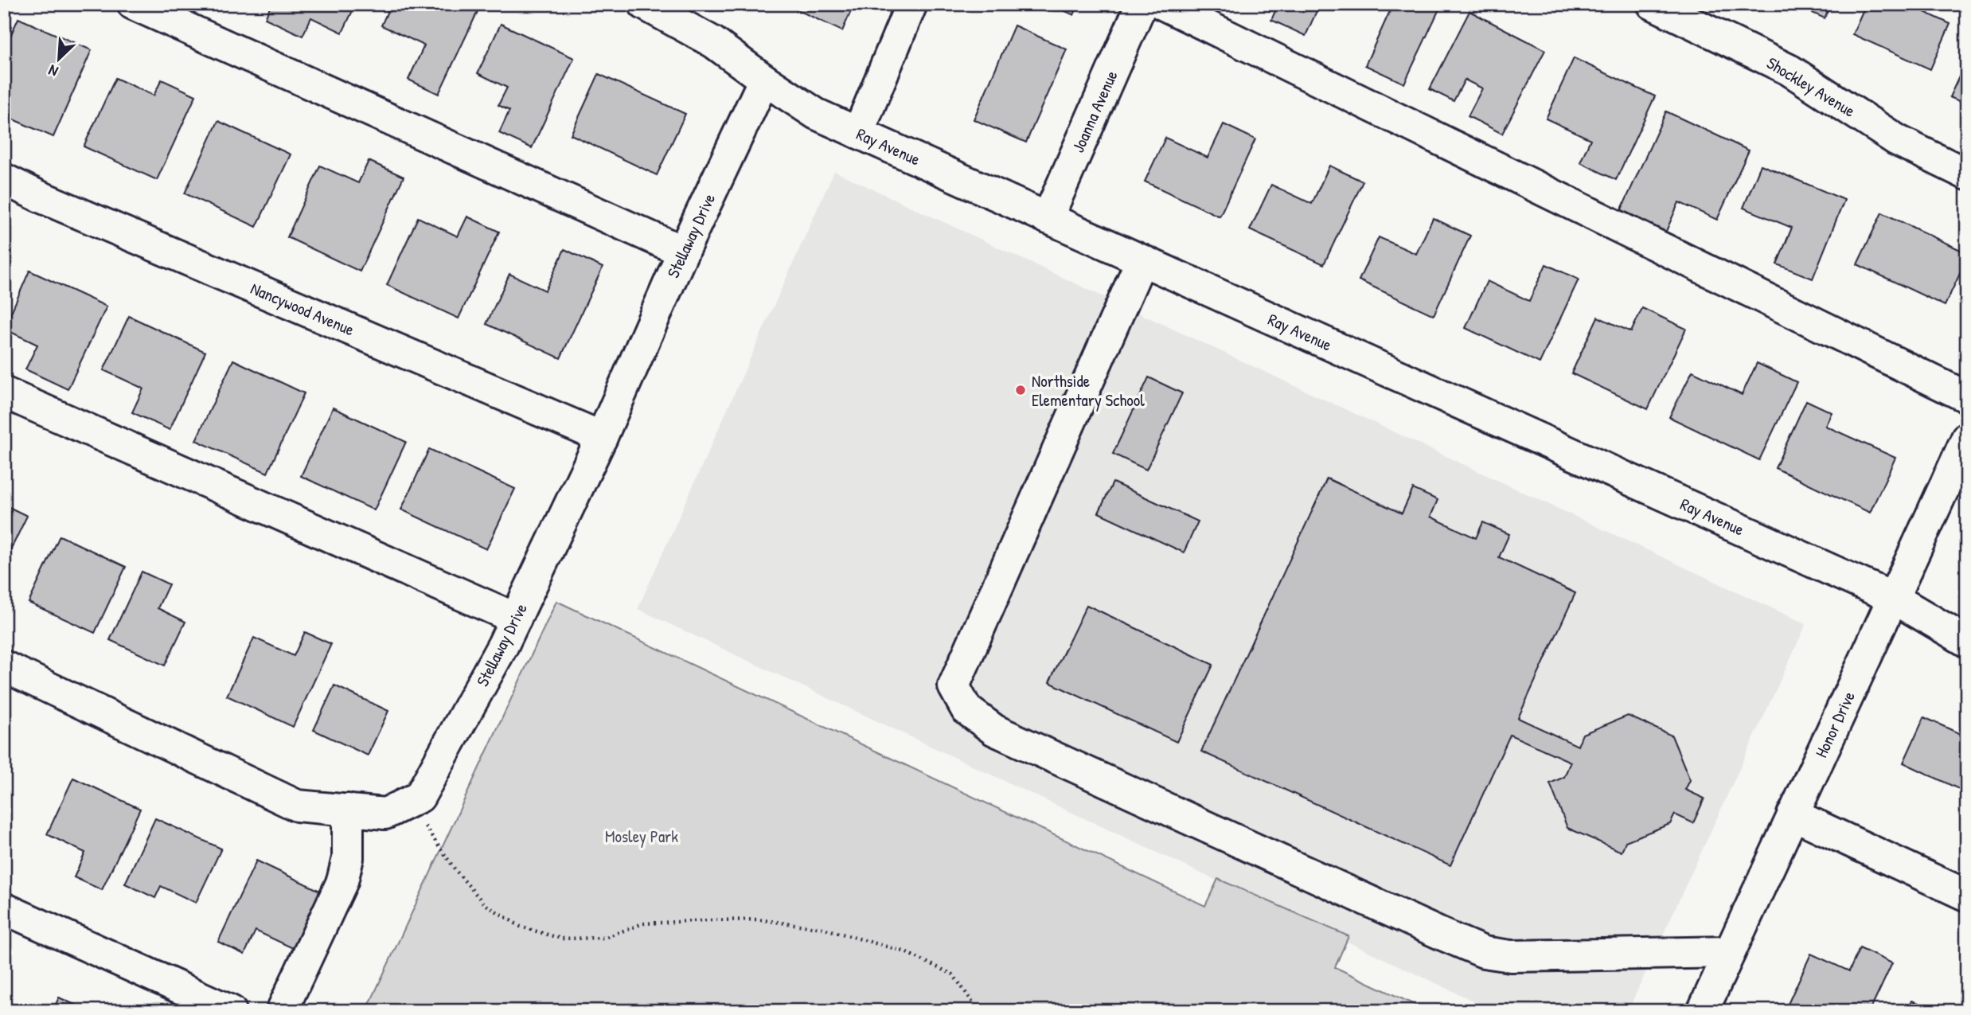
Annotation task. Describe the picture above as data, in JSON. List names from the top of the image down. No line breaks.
{"streets":{"street":["Shockley Avenue","Joanna Avenue","Ray Avenue","Stellaway Drive","Nancywood Avenue","Honor Drive"]},"crossings":[["Joanna Avenue","Ray Avenue"],["Ray Avenue","Stellaway Drive"],["Ray Avenue","Honor Drive"],["Stellaway Drive","Nancywood Avenue"]],"parks":["Mosley Park"],"places":["Northside Elementary School"],"north":"bottom left"}
